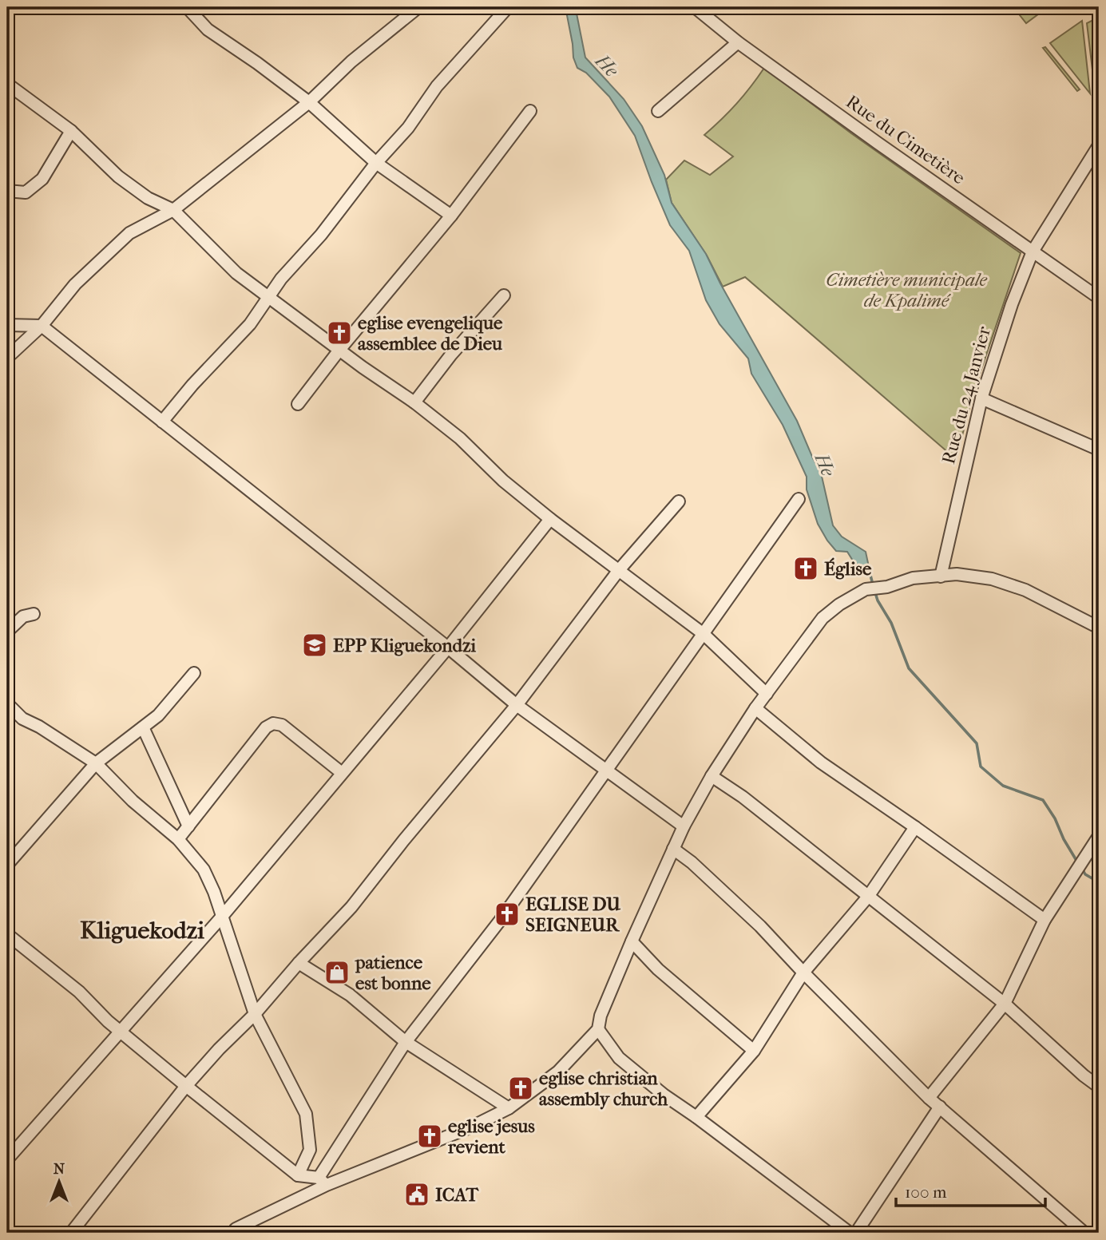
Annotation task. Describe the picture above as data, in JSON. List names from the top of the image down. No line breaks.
{"streets":{"street":["Rue du Cimetière","Rue du 24 Janvier"]},"crossings":[["Rue du Cimetière","Rue du 24 Janvier"]],"districts":["Kliguekodzi"],"water":["He"],"parks":["Cimetière municipale de Kpalimé"],"places":{"church":["eglise evengelique assemblee de Dieu","Église","EGLISE DU SEIGNEUR","eglise christian assembly church","eglise jesus revient"],"school or university":["EPP Kliguekondzi"],"shop":["patience est bonne"],"public building":["ICAT"]},"scale_bar":"100 m","north":"top"}
